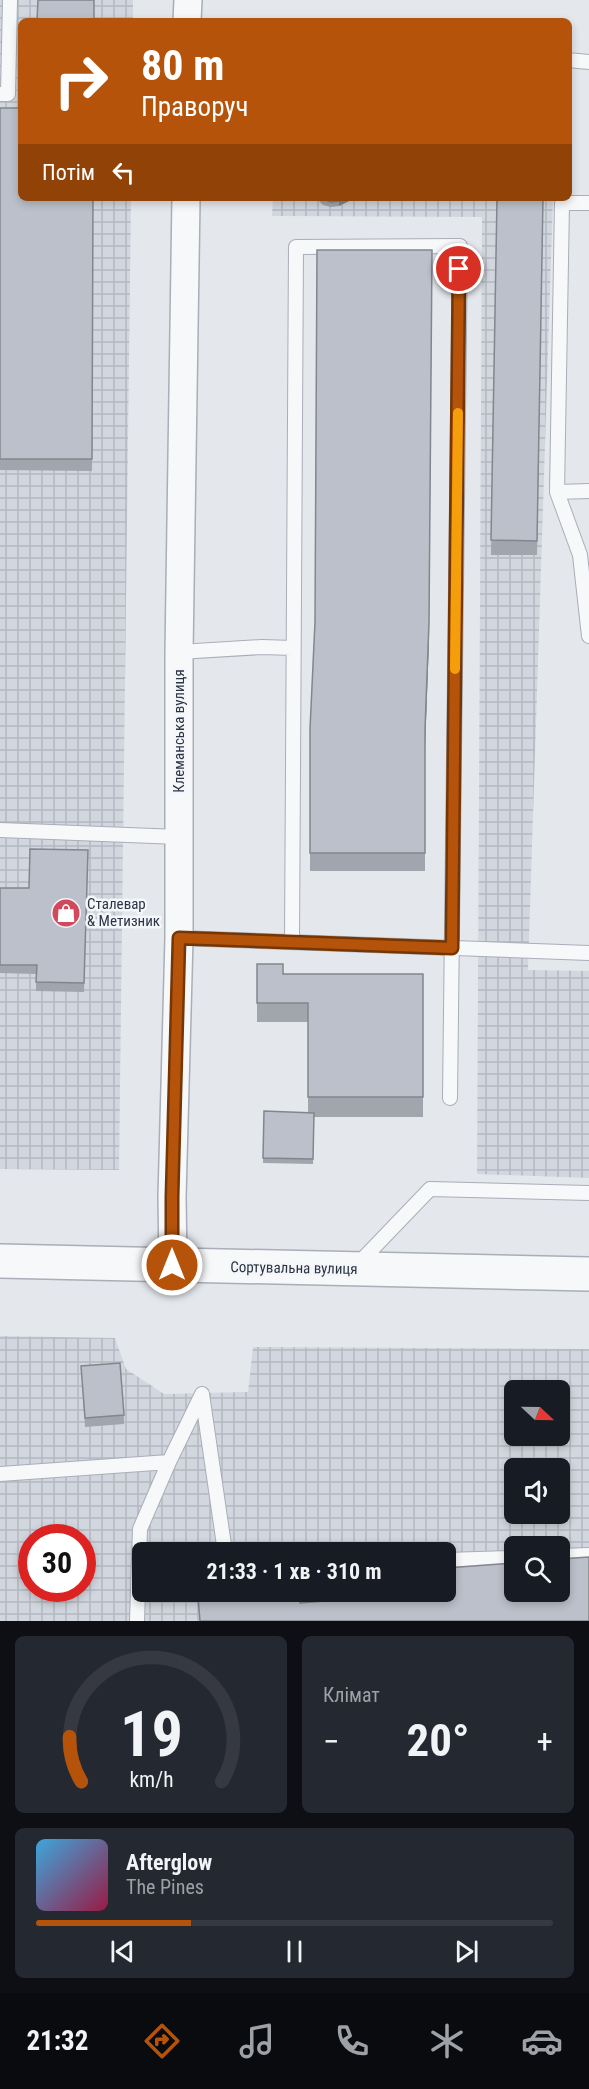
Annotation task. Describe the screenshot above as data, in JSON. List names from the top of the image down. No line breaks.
{"streets":{"street":["Клеманська вулиця","Сортувальна вулиця"]},"crossings":[["Клеманська вулиця","Сортувальна вулиця"]],"places":{"shop":["Сталевар & Метизник"]},"north":"right","page":{"turn":["80 m","Праворуч"],"then":"Потім","limit":"30","trip":"21:33 · 1 хв · 310 m","tile":"Клімат","heat":["−","20°","+"],"song":["Afterglow","The Pines"],"tabs":"21:32","gauge":["19","km/h"]}}
